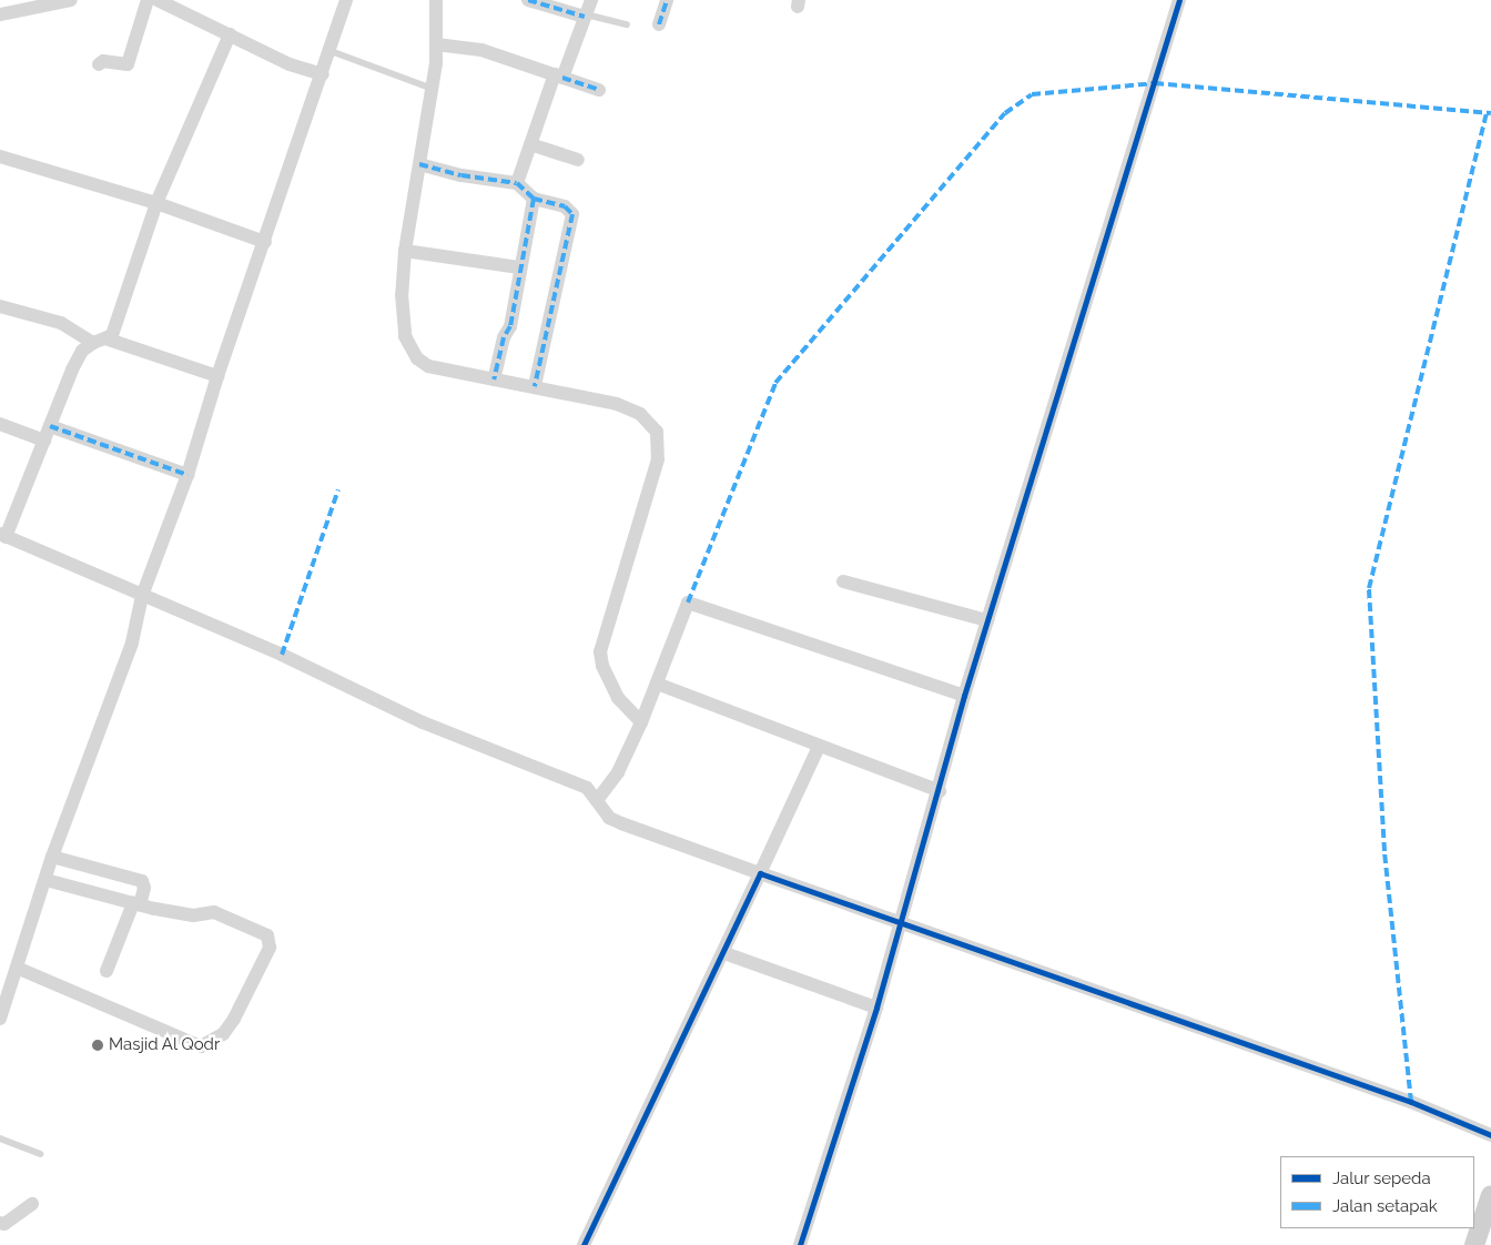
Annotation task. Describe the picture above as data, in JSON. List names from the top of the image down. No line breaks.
{"places":["Masjid Al Qodr"],"legend":["Jalur sepeda","Jalan setapak"]}
